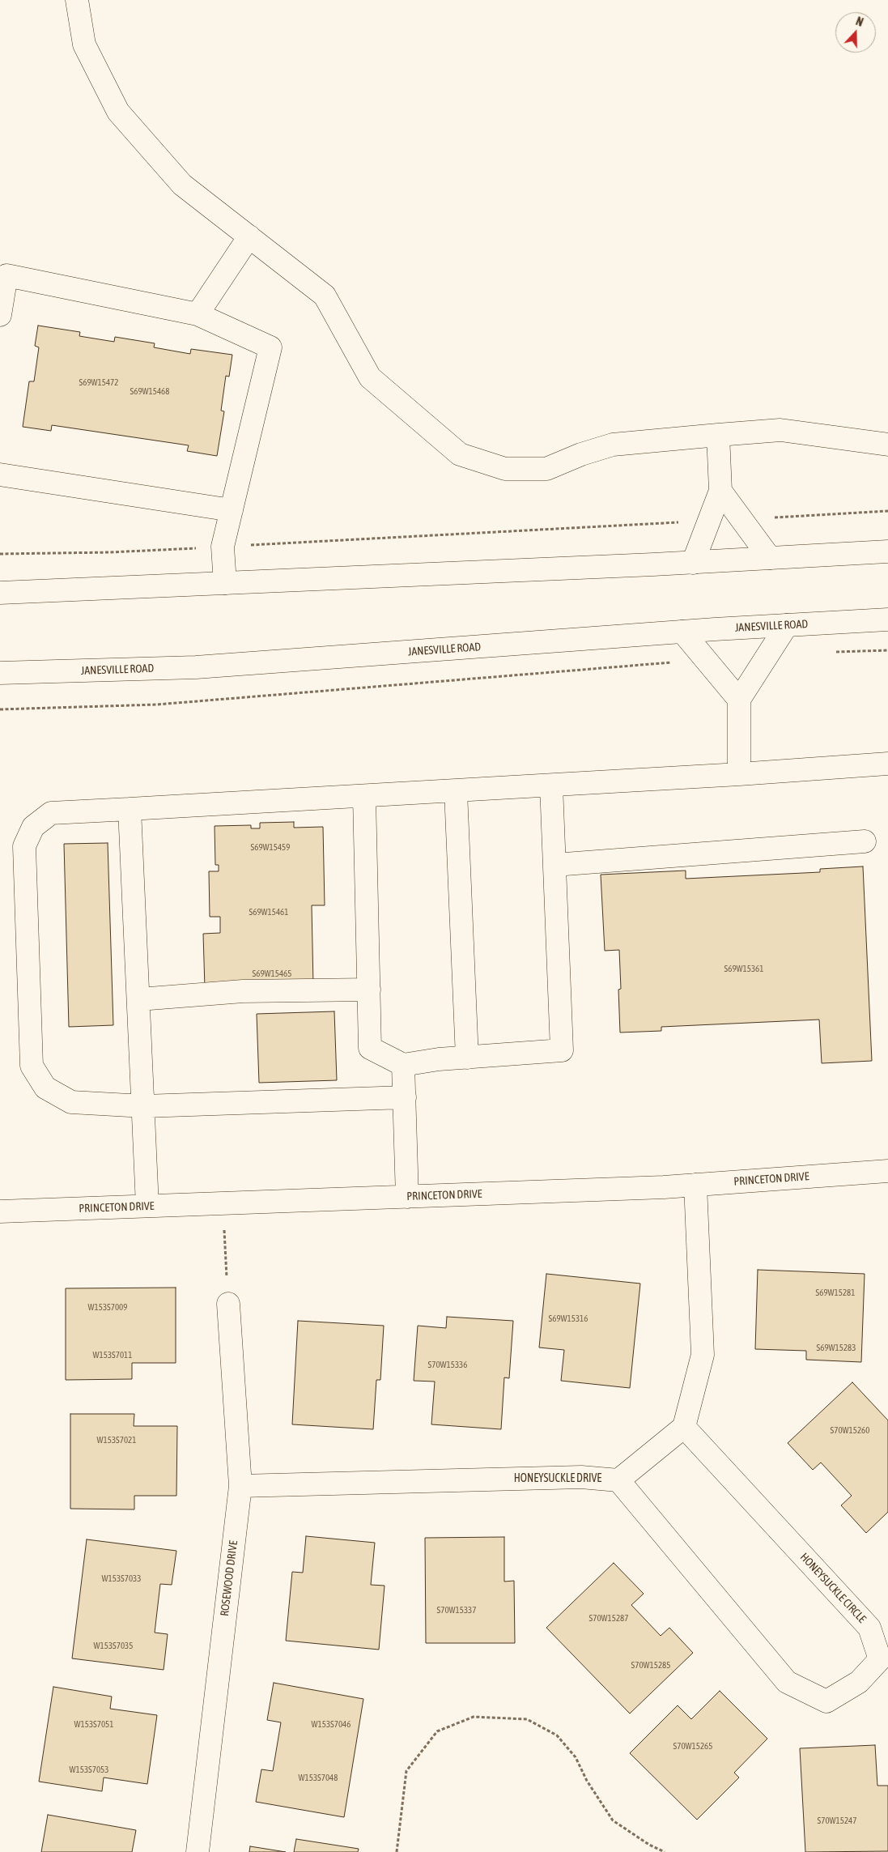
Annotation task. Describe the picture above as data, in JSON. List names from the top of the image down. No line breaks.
{"streets":{"street":["JANESVILLE ROAD","PRINCETON DRIVE","HONEYSUCKLE DRIVE","ROSEWOOD DRIVE","HONEYSUCKLE CIRCLE"]},"crossings":[["HONEYSUCKLE DRIVE","ROSEWOOD DRIVE"],["HONEYSUCKLE DRIVE","HONEYSUCKLE CIRCLE"]],"house_numbers":["S69W15472","S69W15468","S69W15459","S69W15461","S69W15361","S69W15465","S69W15281","W153S7009","S69W15316","S69W15283","W153S7011","S70W15336","S70W15260","W153S7021","W153S7033","S70W15337","S70W15287","W153S7035","S70W15285","W153S7051","W153S7046","S70W15265","W153S7053","W153S7048","S70W15247"],"north":"top"}
